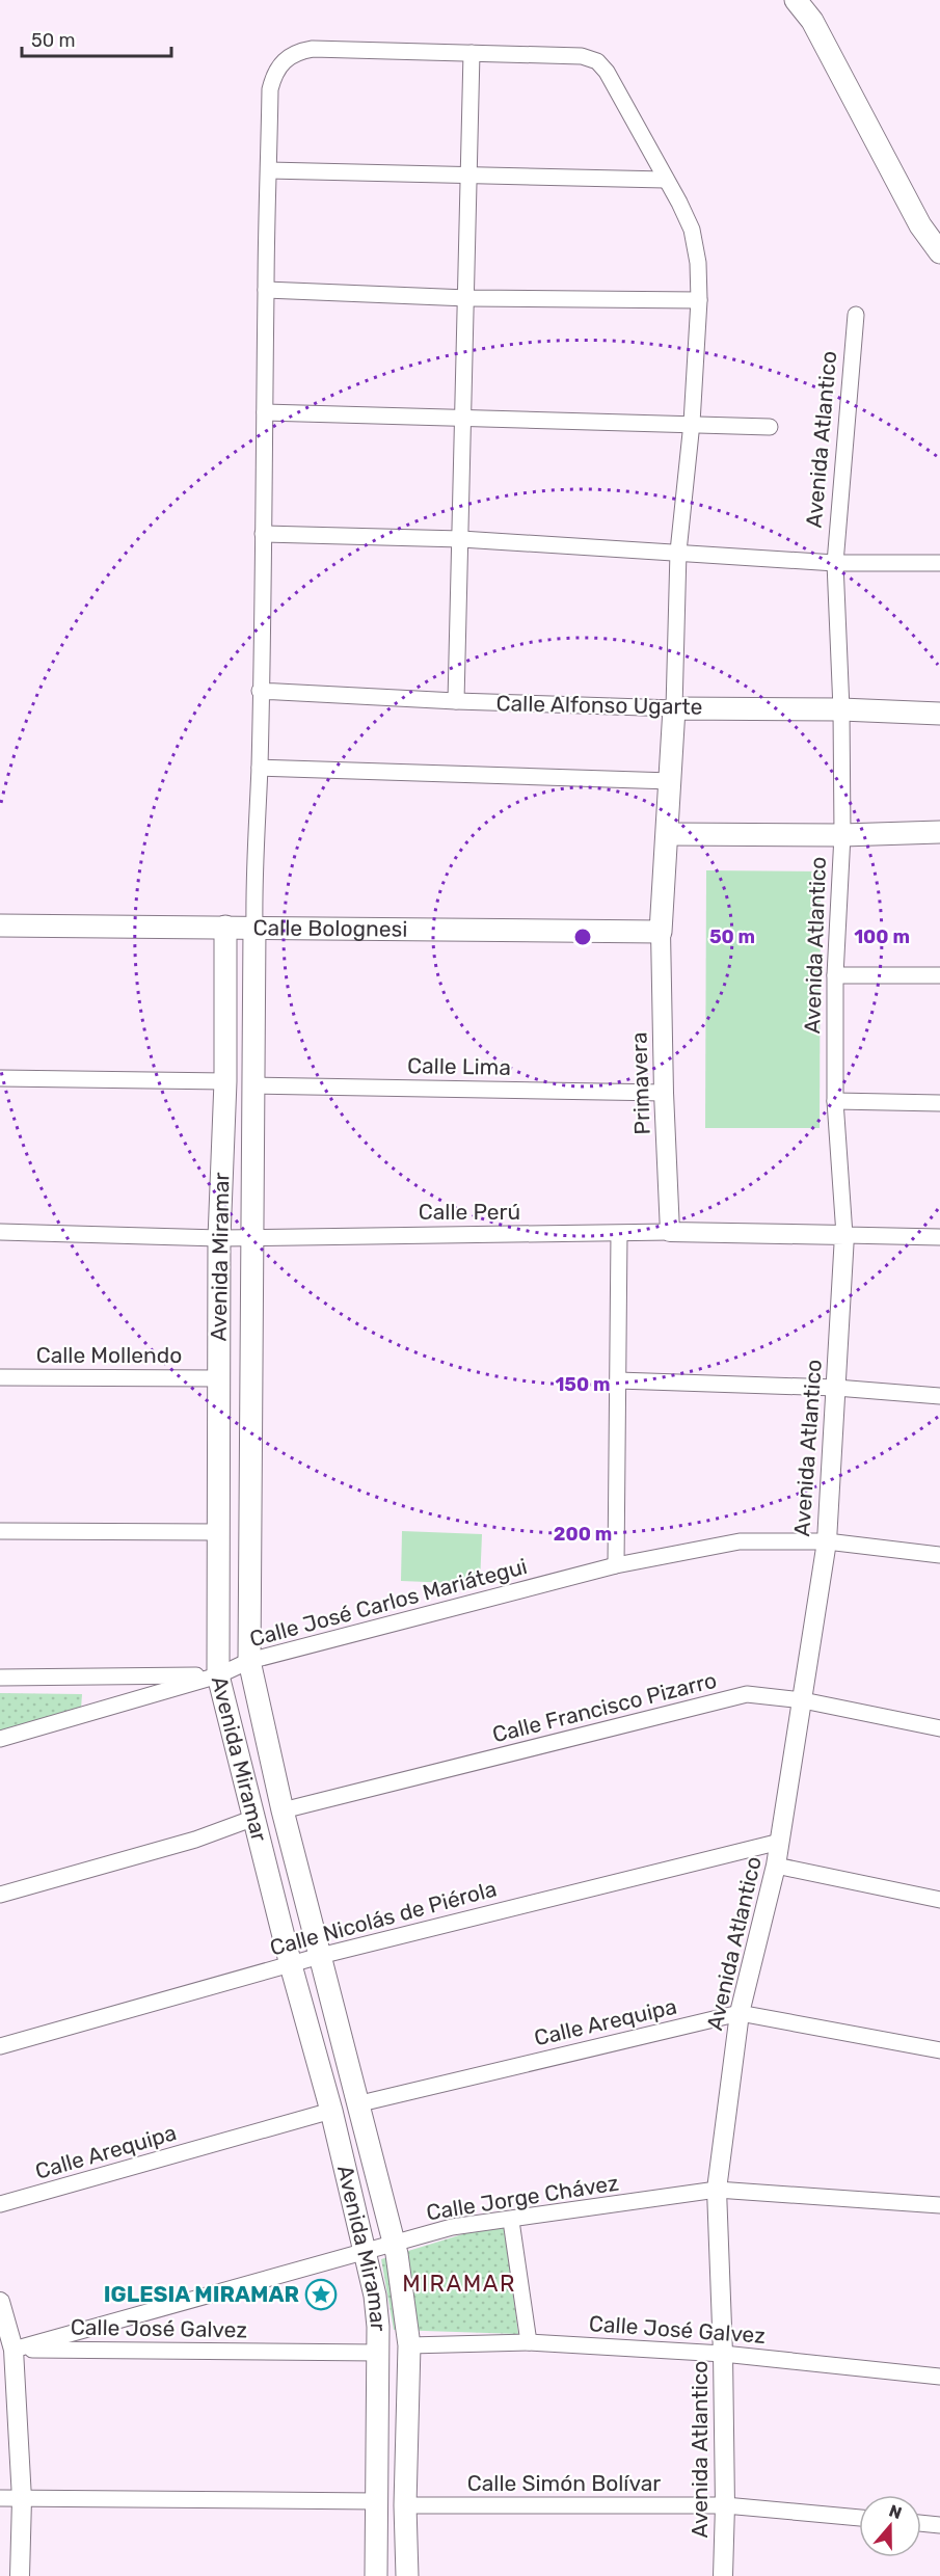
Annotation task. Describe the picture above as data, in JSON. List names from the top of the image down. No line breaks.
{"streets":{"main road":["Calle Alfonso Ugarte","Calle Bolognesi","Avenida Miramar"],"street":["Avenida Atlantico","Calle Lima","Primavera","Calle Perú","Calle Mollendo","Calle José Carlos Mariátegui","Calle Francisco Pizarro","Calle Nicolás de Piérola","Calle Arequipa","Calle Jorge Chávez","Calle José Galvez","Calle Simón Bolívar"]},"crossings":[["Avenida Atlantico","Calle Alfonso Ugarte"],["Avenida Atlantico","Calle Perú"],["Avenida Atlantico","Calle José Carlos Mariátegui"],["Avenida Atlantico","Calle Francisco Pizarro"],["Avenida Atlantico","Calle Nicolás de Piérola"],["Avenida Atlantico","Calle Arequipa"],["Avenida Atlantico","Calle Jorge Chávez"],["Avenida Atlantico","Calle José Galvez"],["Avenida Atlantico","Calle Simón Bolívar"],["Calle Bolognesi","Primavera"],["Calle Bolognesi","Avenida Miramar"],["Calle Lima","Primavera"],["Calle Lima","Avenida Miramar"],["Primavera","Calle Perú"],["Calle Perú","Avenida Miramar"],["Avenida Miramar","Calle Mollendo"],["Avenida Miramar","Calle José Carlos Mariátegui"],["Avenida Miramar","Calle Francisco Pizarro"],["Avenida Miramar","Calle Nicolás de Piérola"],["Avenida Miramar","Calle Arequipa"],["Avenida Miramar","Calle Jorge Chávez"],["Avenida Miramar","Calle José Galvez"],["Avenida Miramar","Calle Simón Bolívar"],["Calle Jorge Chávez","Calle José Galvez"]],"districts":["MIRAMAR"],"places":{"place":["IGLESIA MIRAMAR"]},"scale_bar":"50 m","north":"top","rings":["50 m","100 m","150 m","200 m"]}
